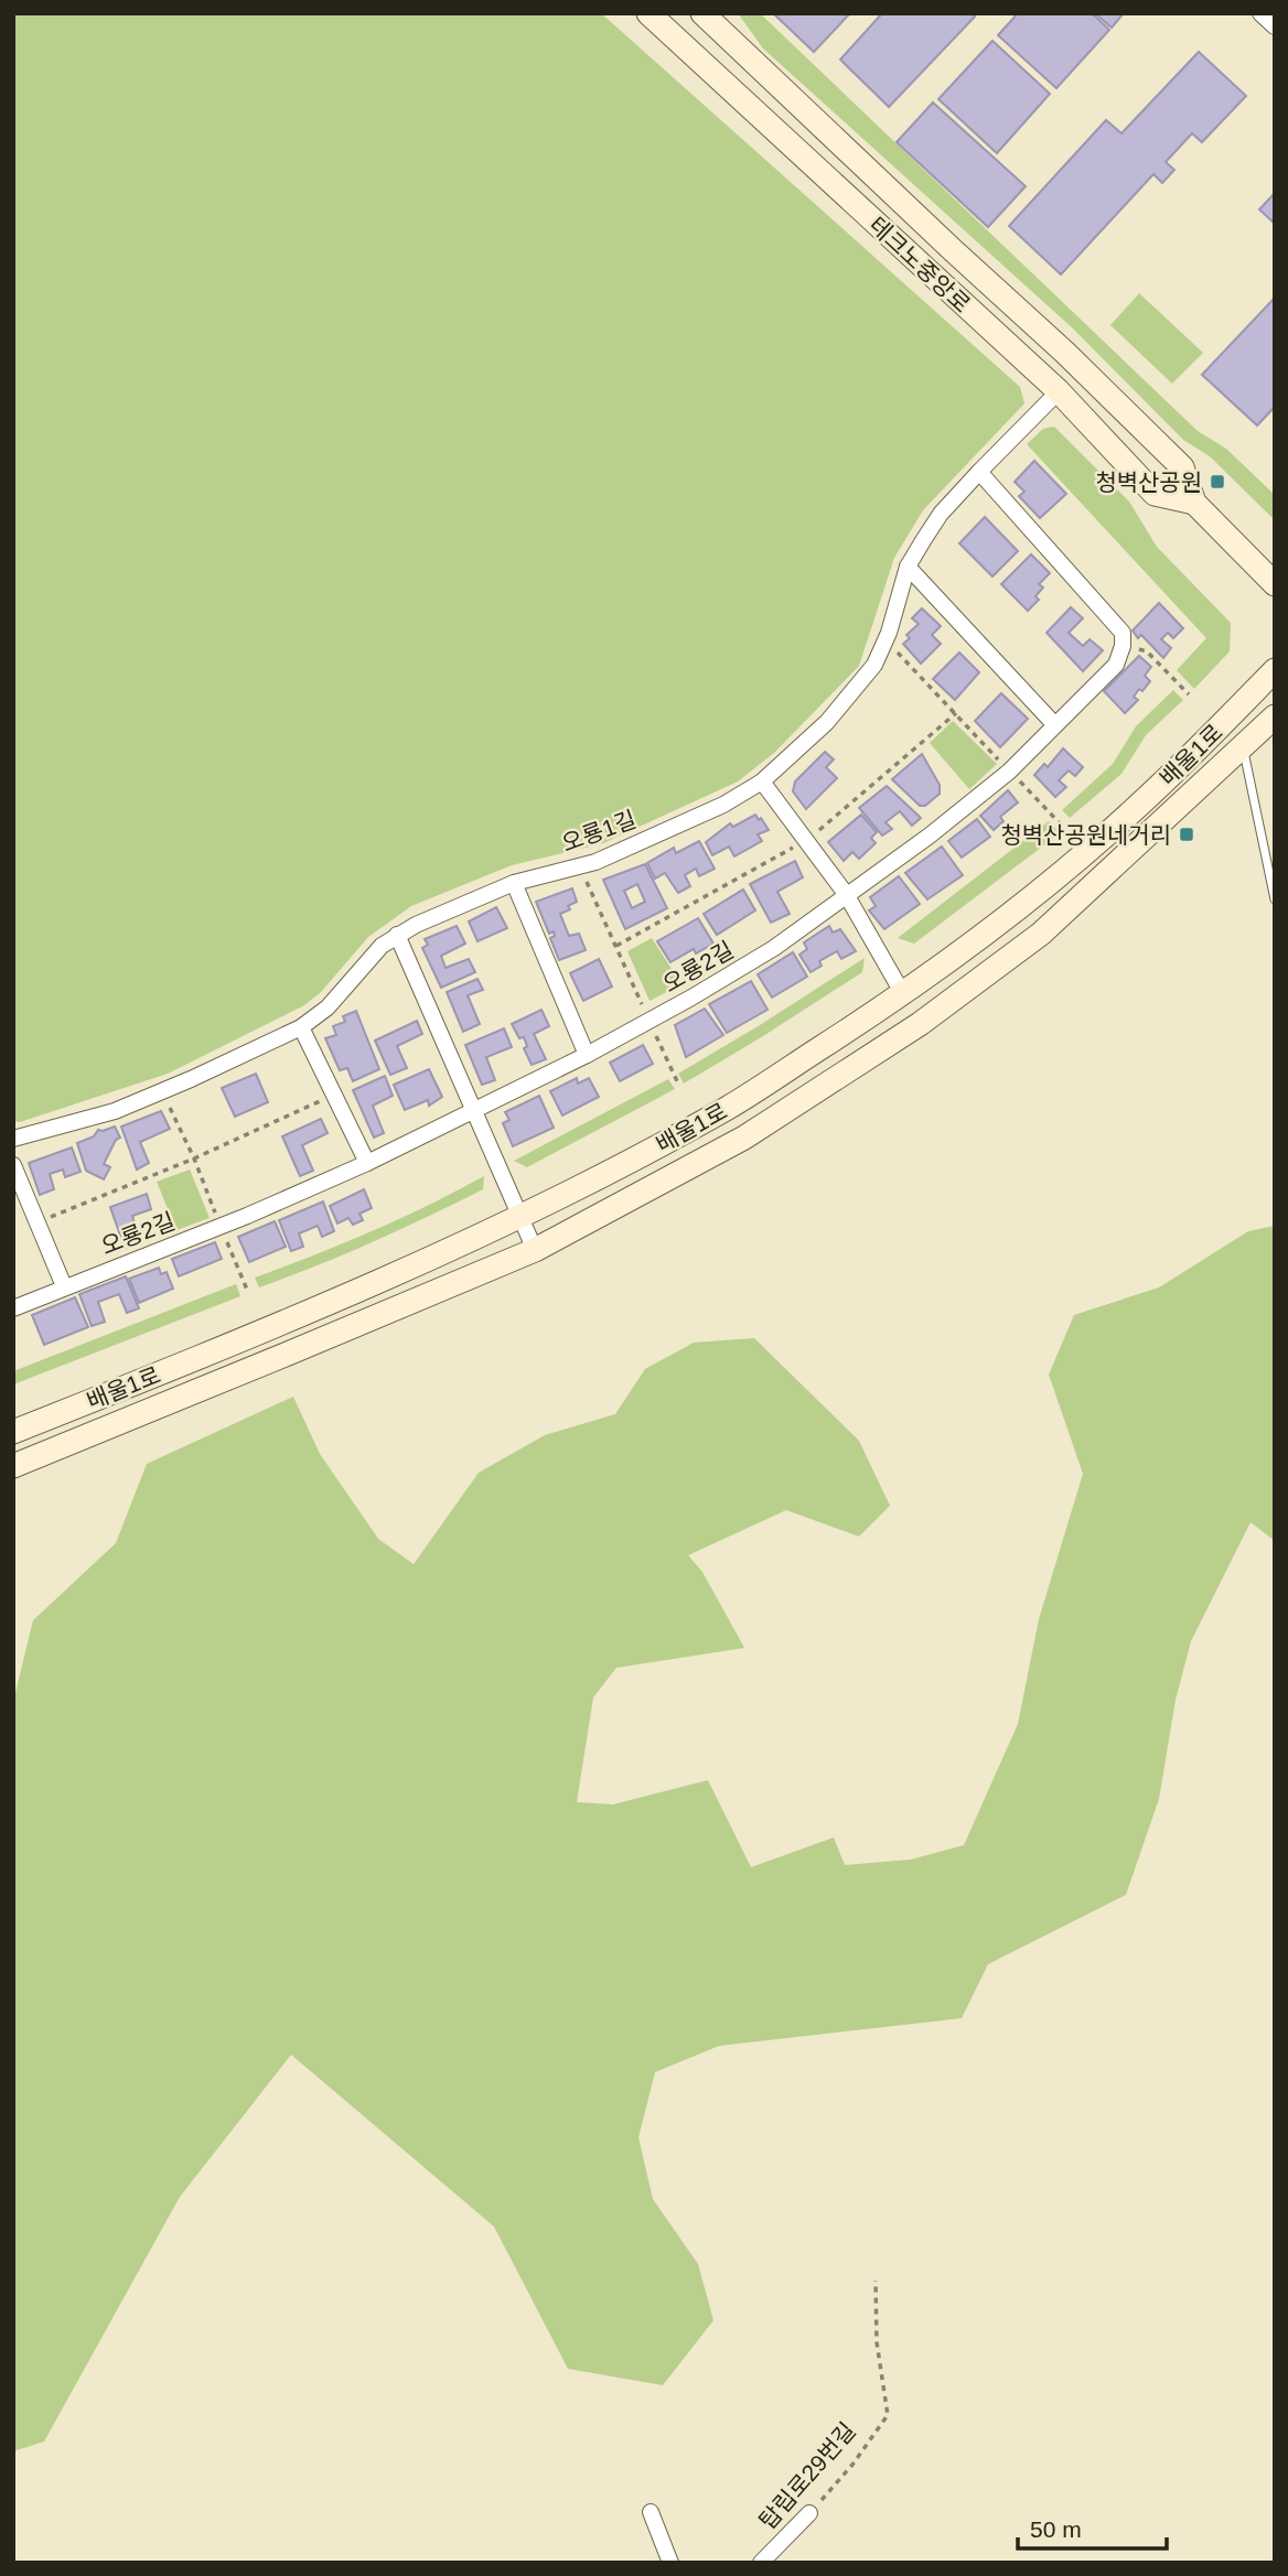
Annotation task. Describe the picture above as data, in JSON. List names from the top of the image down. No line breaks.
{"streets":{"main road":["테크노중앙로","배울1로"],"street":["오룡1길","오룡2길","탑립로29번길"]},"crossings":[["테크노중앙로","오룡1길"]],"places":{"transit":["청벽산공원","청벽산공원네거리"]},"scale_bar":"50 m"}
